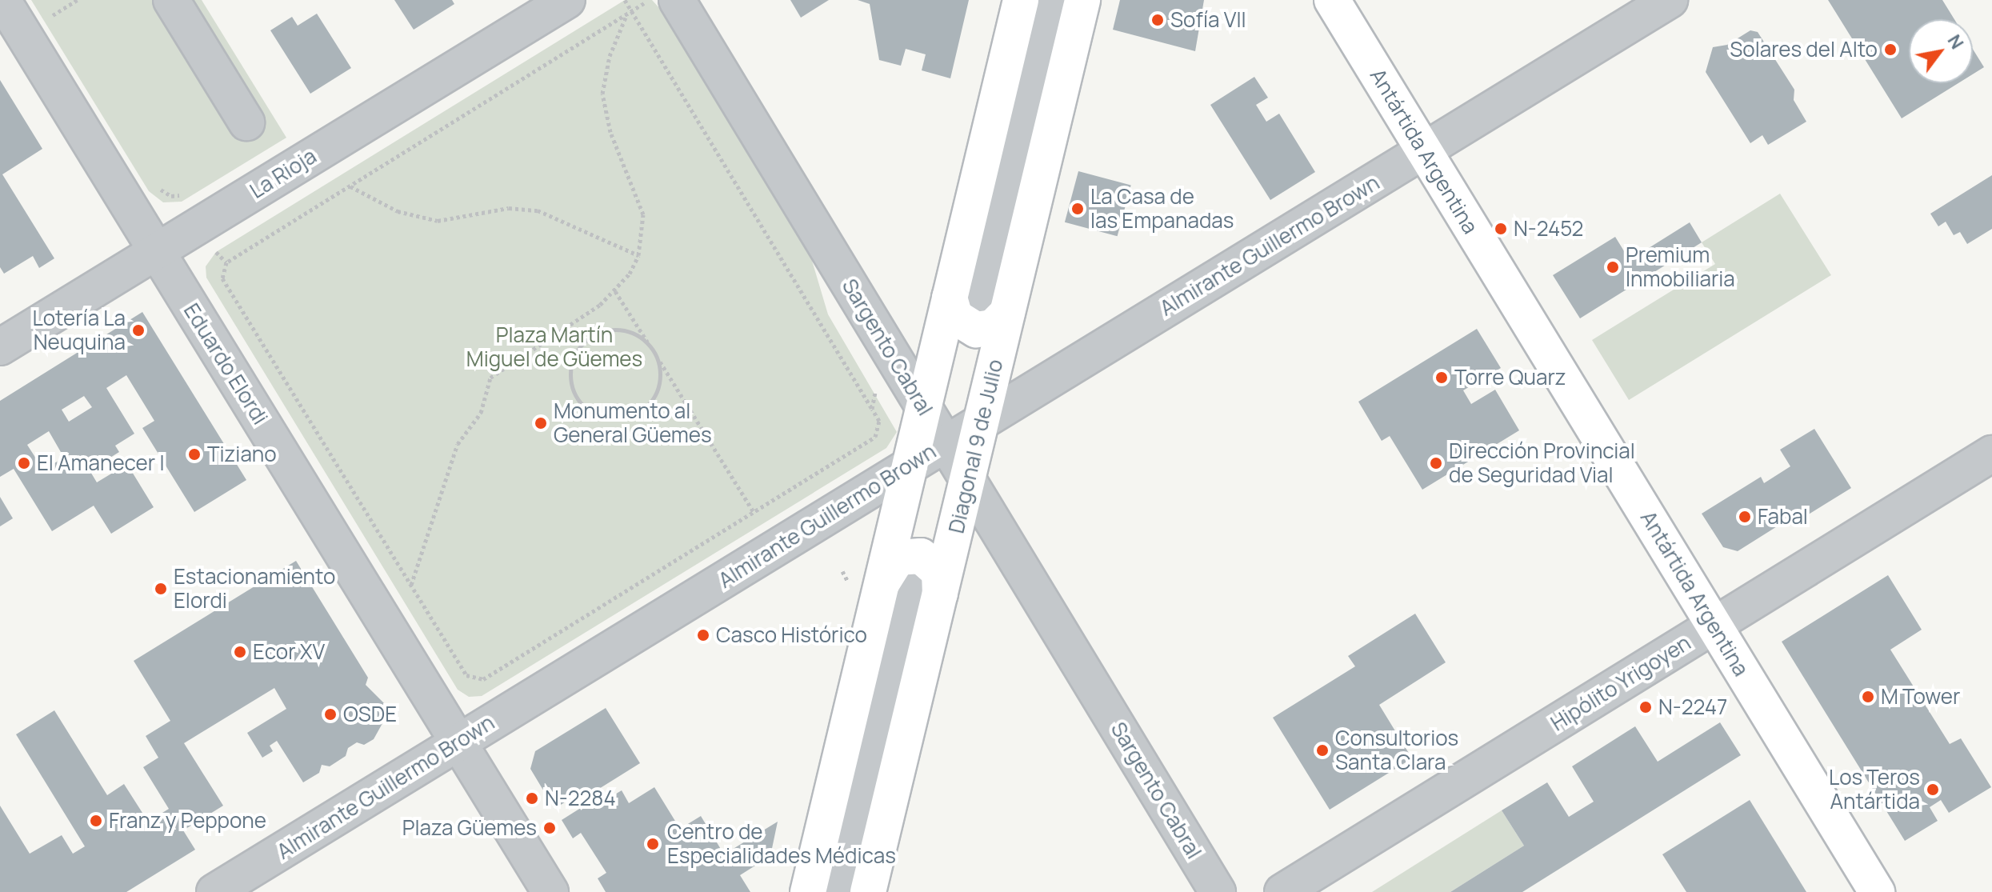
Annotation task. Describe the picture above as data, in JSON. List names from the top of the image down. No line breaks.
{"streets":{"main road":["Antártida Argentina","Diagonal 9 de Julio"],"street":["La Rioja","Almirante Guillermo Brown","Sargento Cabral","Eduardo Elordi","Hipólito Yrigoyen"]},"crossings":[["Antártida Argentina","Almirante Guillermo Brown"],["Antártida Argentina","Hipólito Yrigoyen"],["La Rioja","Eduardo Elordi"],["Almirante Guillermo Brown","Sargento Cabral"],["Almirante Guillermo Brown","Eduardo Elordi"],["Almirante Guillermo Brown","Diagonal 9 de Julio"],["Sargento Cabral","Diagonal 9 de Julio"]],"parks":["Plaza Martín Miguel de Güemes"],"places":["Sofía VII","Solares del Alto","La Casa de las Empanadas","N-2452","Premium Inmobiliaria","Lotería La Neuquina","Torre Quarz","Monumento al General Güemes","Tiziano","El Amanecer I","Dirección Provincial de Seguridad Vial","Fabal","Estacionamiento Elordi","Casco Histórico","Ecor XV","M Tower","N-2247","OSDE","Consultorios Santa Clara","Los Teros Antártida","N-2284","Franz y Peppone","Plaza Güemes","Centro de Especialidades Médicas"],"north":"top right"}
